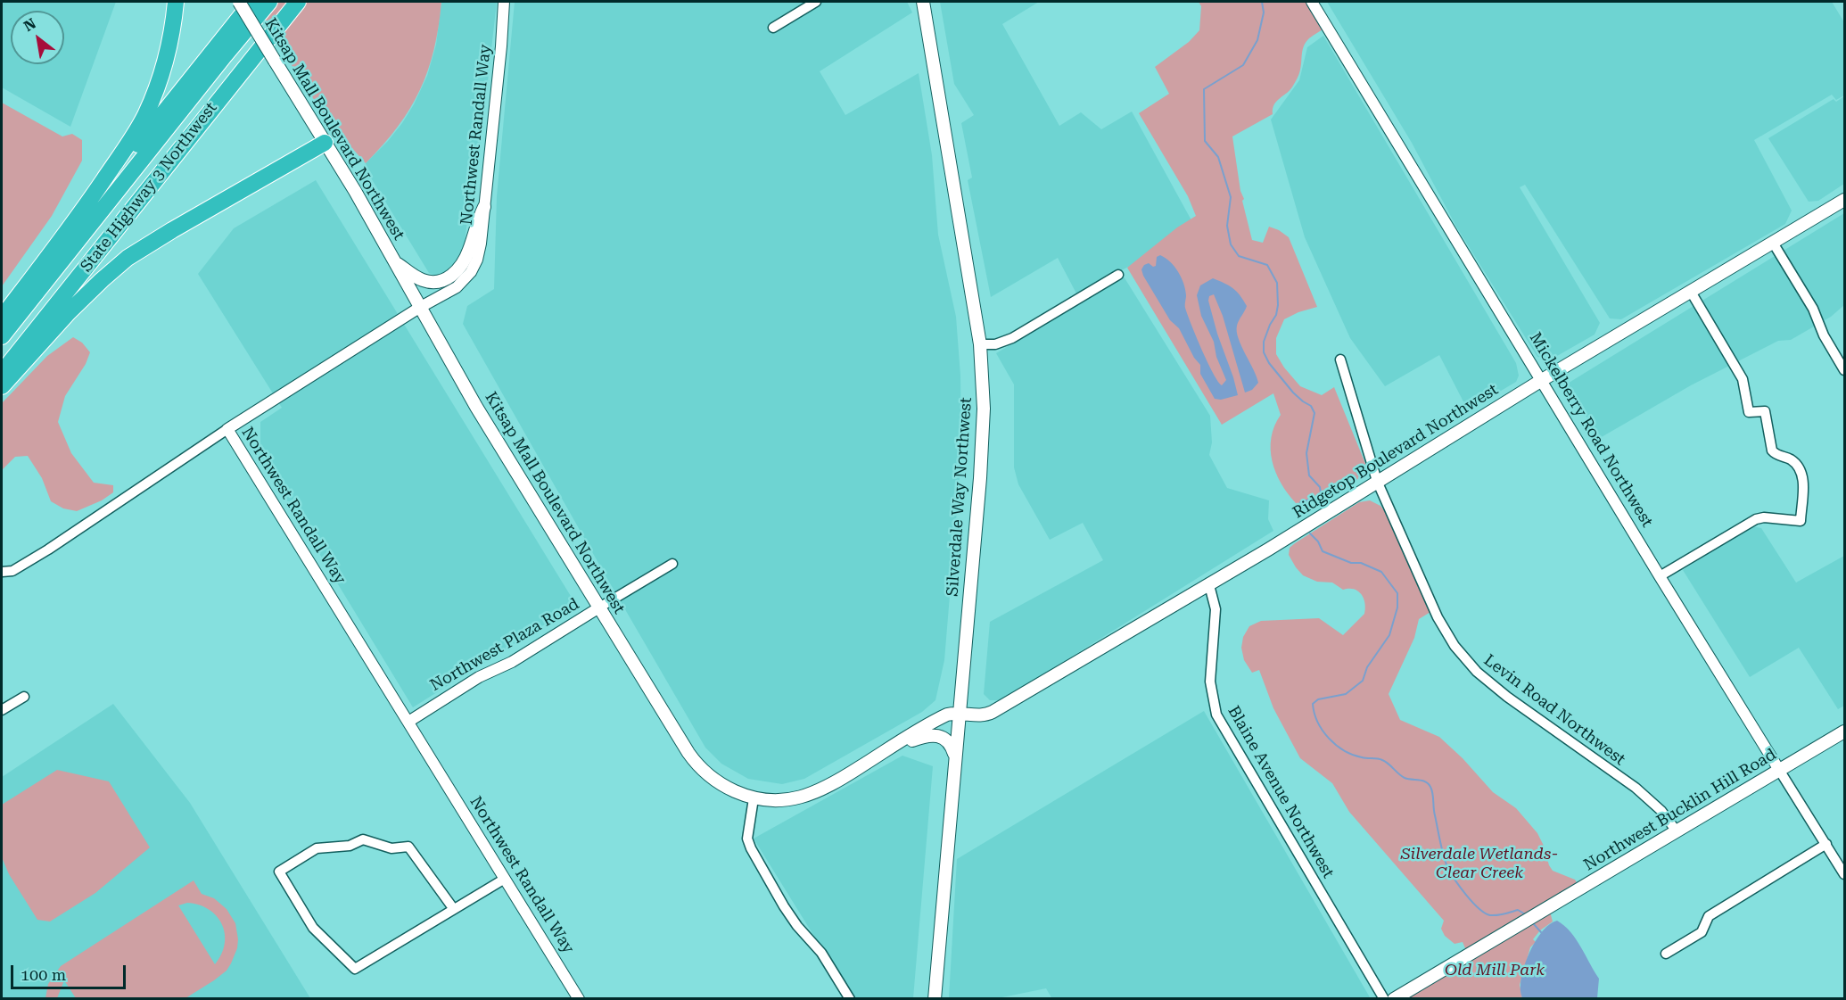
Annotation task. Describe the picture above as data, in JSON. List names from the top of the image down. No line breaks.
{"streets":{"highway":["State Highway 3 Northwest"],"main road":["Kitsap Mall Boulevard Northwest","Ridgetop Boulevard Northwest","Silverdale Way Northwest","Northwest Bucklin Hill Road"],"street":["Northwest Randall Way","Mickelberry Road Northwest","Northwest Plaza Road","Levin Road Northwest","Blaine Avenue Northwest"]},"crossings":[["Kitsap Mall Boulevard Northwest","Northwest Randall Way"],["Kitsap Mall Boulevard Northwest","Ridgetop Boulevard Northwest"],["Kitsap Mall Boulevard Northwest","Silverdale Way Northwest"],["Kitsap Mall Boulevard Northwest","Northwest Plaza Road"],["Northwest Randall Way","Northwest Plaza Road"],["Mickelberry Road Northwest","Ridgetop Boulevard Northwest"],["Mickelberry Road Northwest","Northwest Bucklin Hill Road"],["Ridgetop Boulevard Northwest","Silverdale Way Northwest"],["Ridgetop Boulevard Northwest","Levin Road Northwest"],["Ridgetop Boulevard Northwest","Blaine Avenue Northwest"],["Levin Road Northwest","Northwest Bucklin Hill Road"]],"parks":["Silverdale Wetlands- Clear Creek","Old Mill Park"],"scale_bar":"100 m","north":"top left"}
